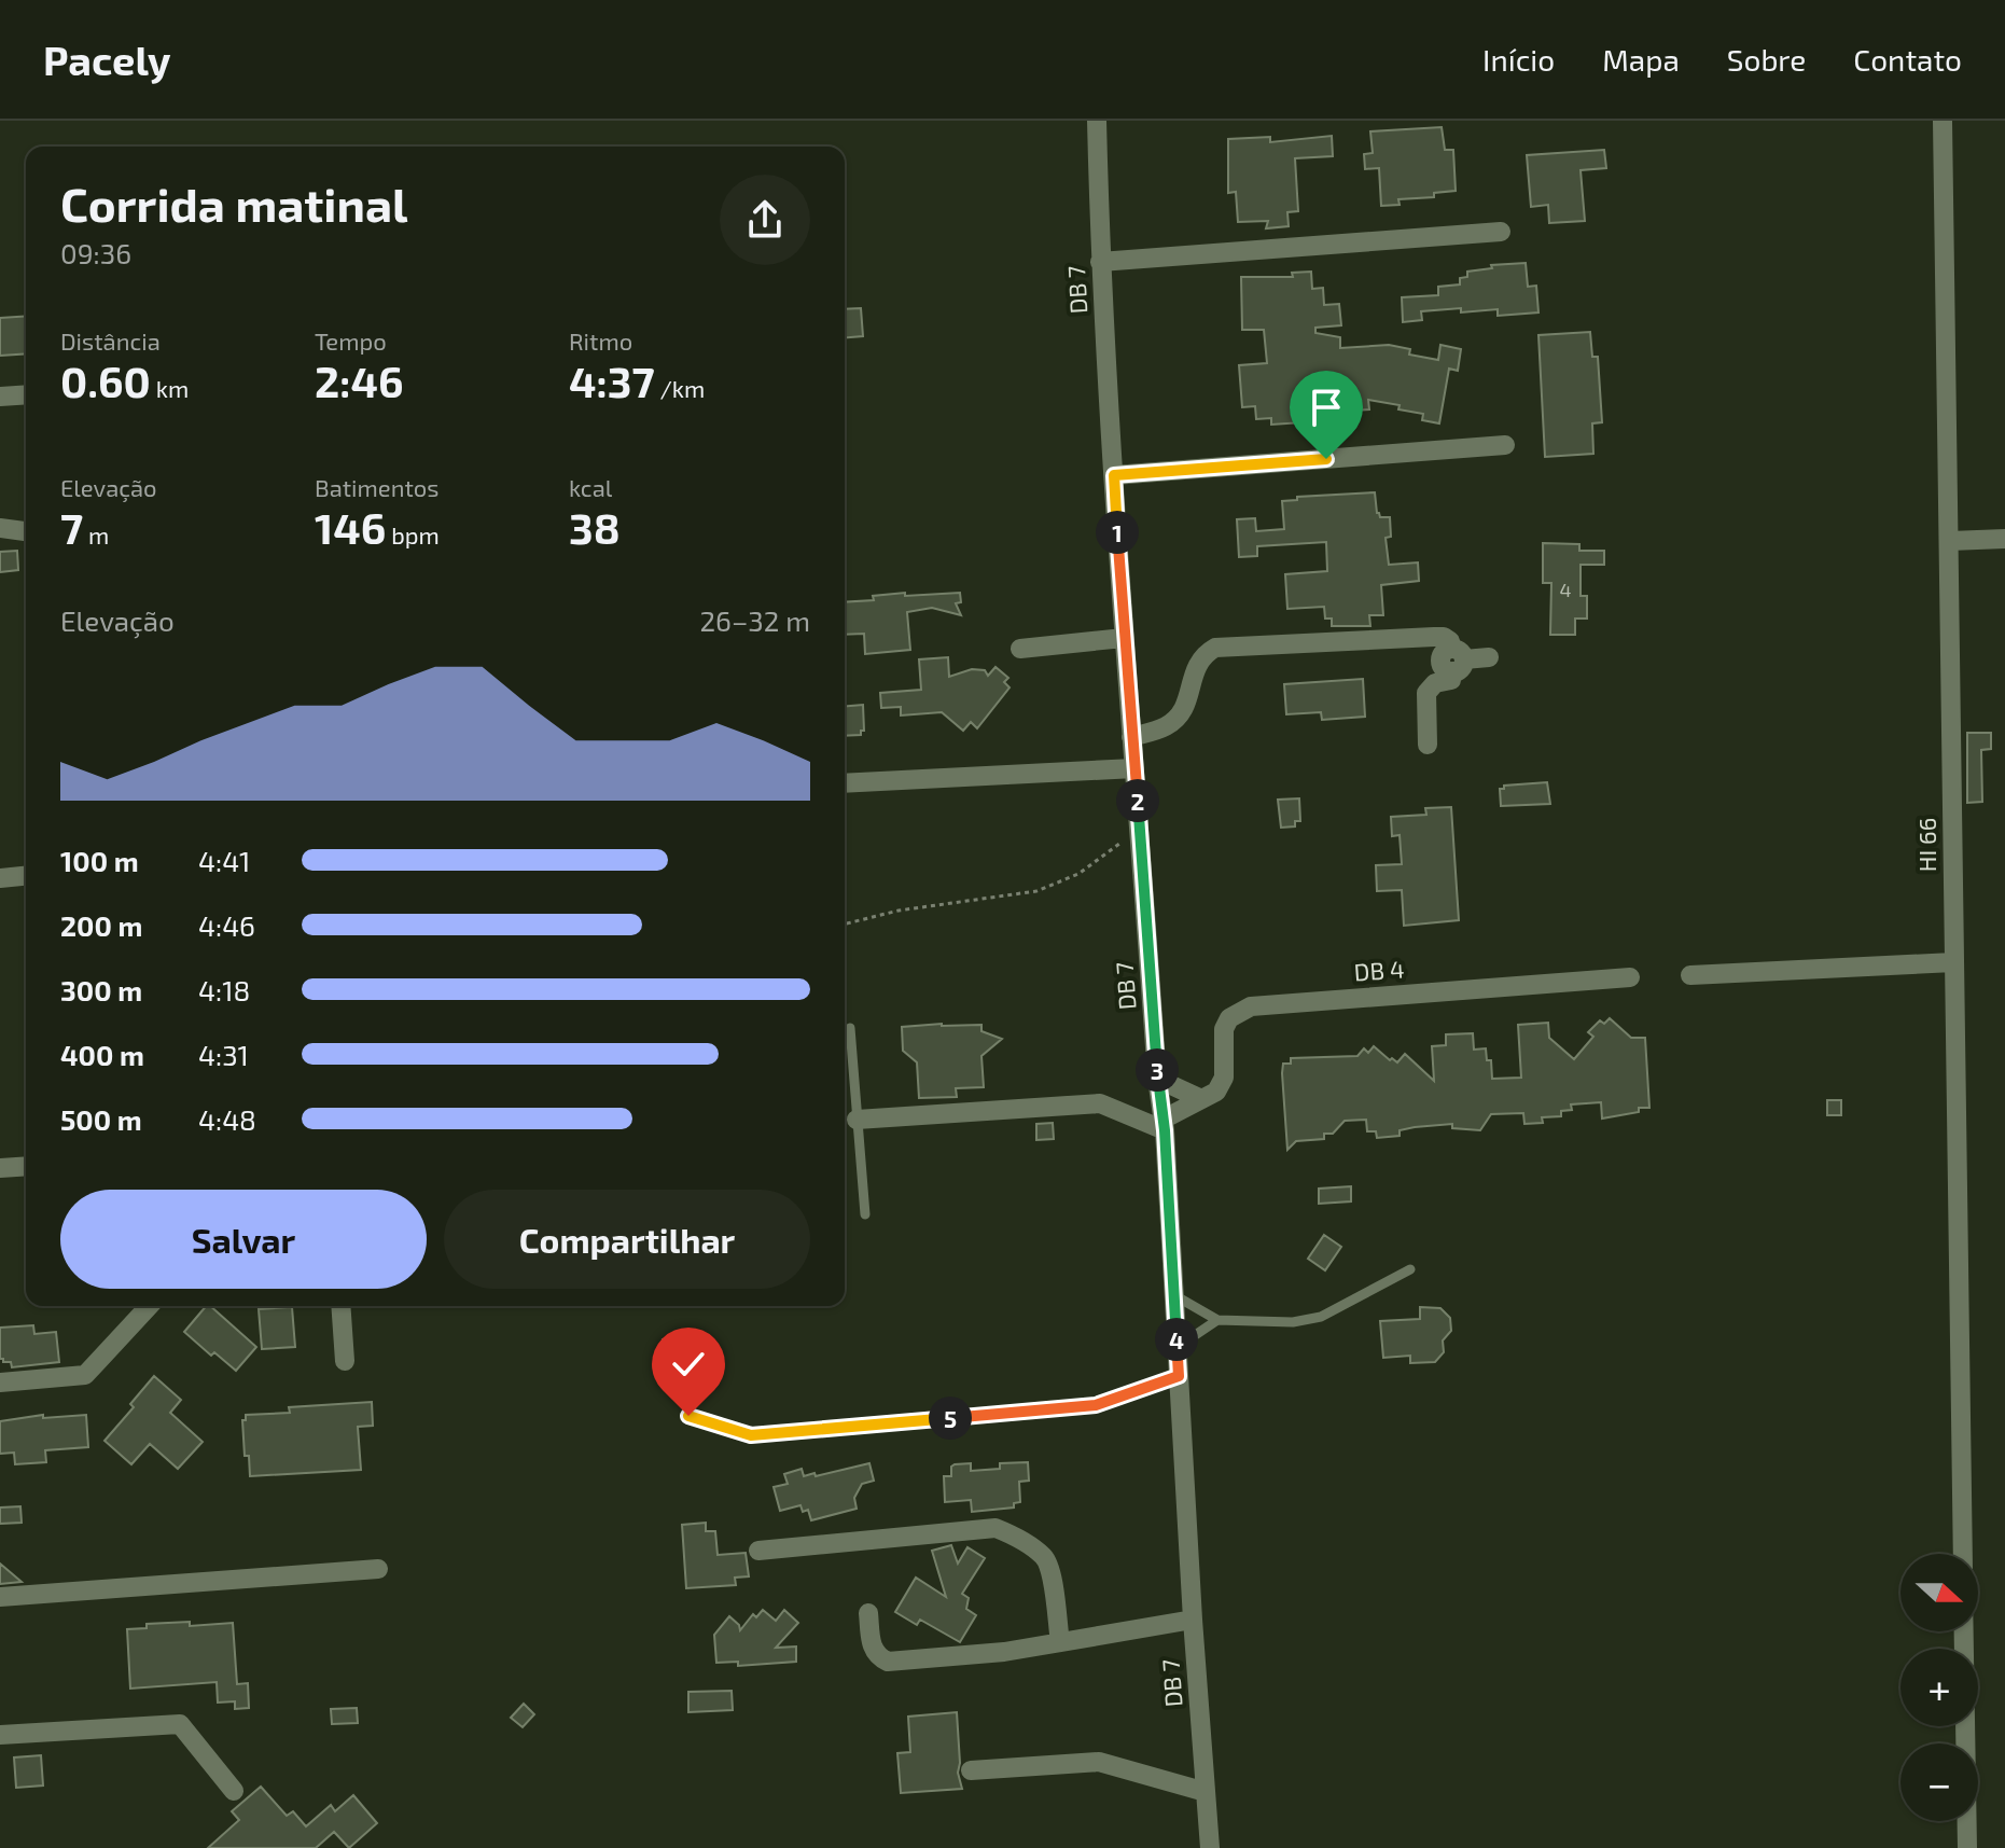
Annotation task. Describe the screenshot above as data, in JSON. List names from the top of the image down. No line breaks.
{"streets":{"street":["DB 7","HI 66","DB 4"]},"crossings":[["DB 7","DB 4"]],"house_numbers":["4"],"north":"right","page":{"header":"Pacely","nav":["Início","Mapa","Sobre","Contato"],"heading":["Corrida matinal","09:36"],"stats":[["Distância","0.60 km"],["Tempo","2:46"],["Ritmo","4:37 /km"],["Elevação","7 m"],["Batimentos","146 bpm"],["kcal","38"]],"pins":["1","2","3","4","5"],"chart":["Elevação","26–32 m"],"list":[{"name":"100 m","note":"4:41"},{"name":"200 m","note":"4:46"},{"name":"300 m","note":"4:18"},{"name":"400 m","note":"4:31"},{"name":"500 m","note":"4:48"}],"buttons":["Salvar","Compartilhar"],"map_buttons":["+","−"]}}
